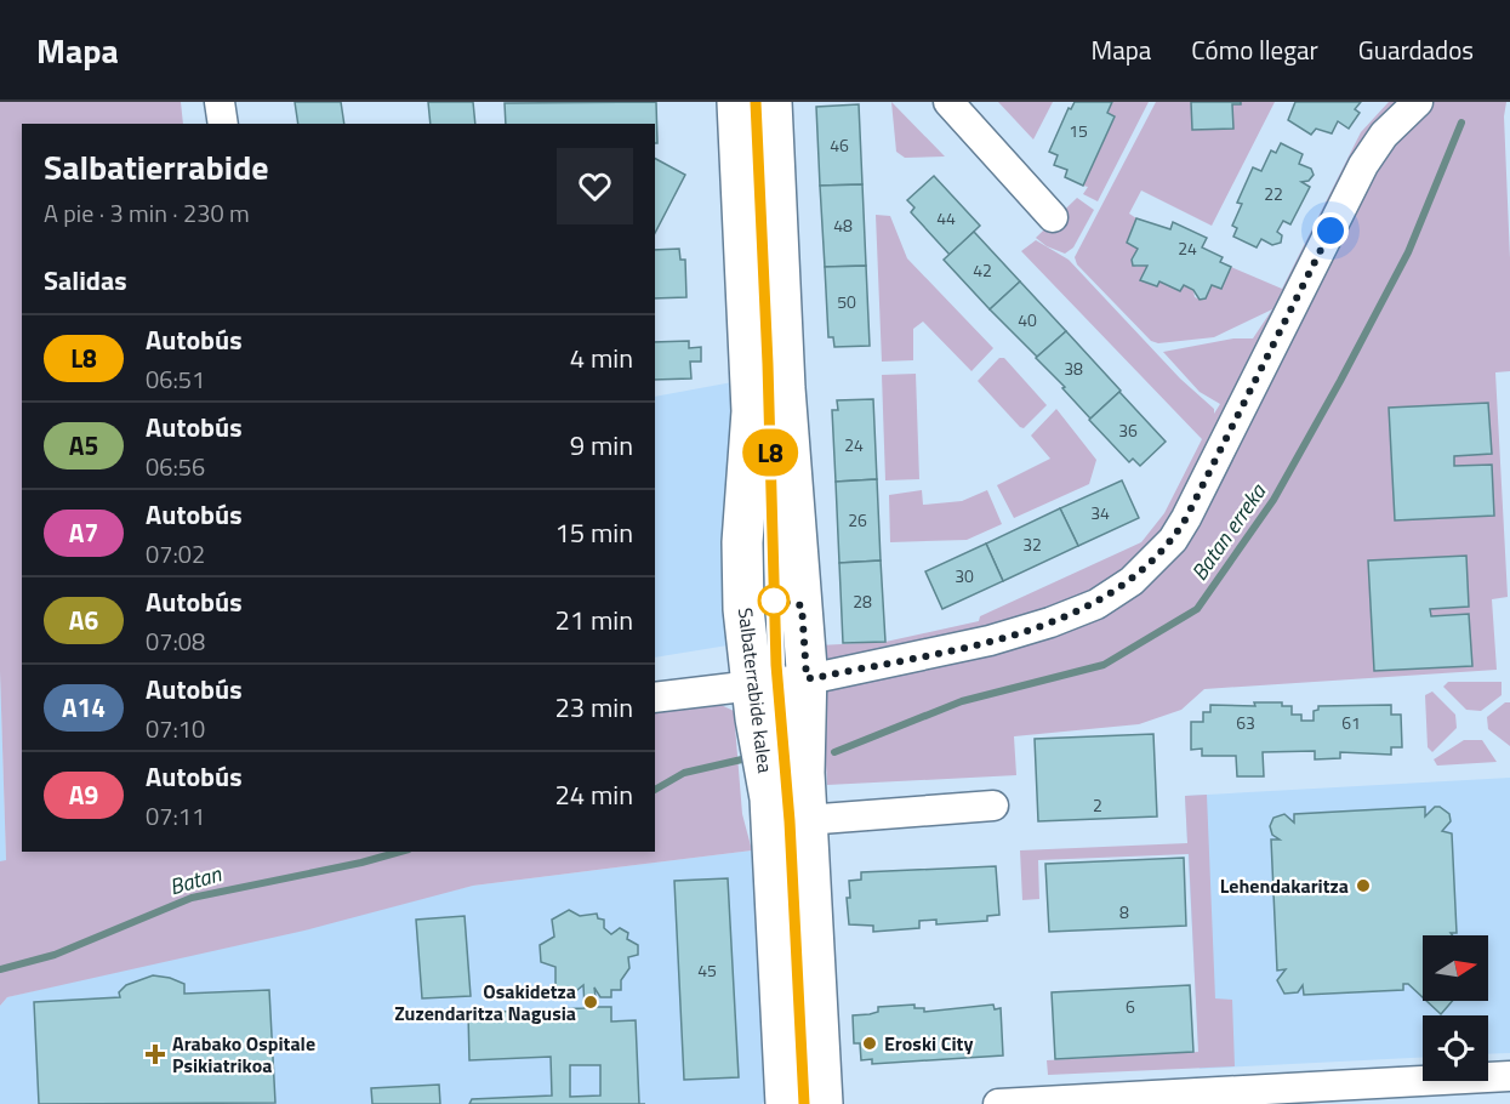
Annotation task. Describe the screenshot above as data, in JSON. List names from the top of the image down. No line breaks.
{"streets":{"street":["Salbaterrabide kalea"]},"water":["Batan erreka","Batan"],"places":{"other":["Lehendakaritza","Osakidetza Zuzendaritza Nagusia","Eroski City"],"health":["Arabako Ospitale Psikiatrikoa"]},"lines":["bus line L8"],"house_numbers":["15","46","22","44","48","24","42","50","40","38","36","24","34","26","32","30","28","63","61","2","8","45","6"],"north":"right","page":{"header":"Mapa","nav":["Mapa","Cómo llegar","Guardados"],"on_map":"L8","heading":[["Salbatierrabide","A pie · 3 min · 230 m"],"Salidas"],"list":[{"mark":"L8","name":"Autobús","note":"06:51","value":"4 min"},{"mark":"A5","name":"Autobús","note":"06:56","value":"9 min"},{"mark":"A7","name":"Autobús","note":"07:02","value":"15 min"},{"mark":"A6","name":"Autobús","note":"07:08","value":"21 min"},{"mark":"A14","name":"Autobús","note":"07:10","value":"23 min"},{"mark":"A9","name":"Autobús","note":"07:11","value":"24 min"}]}}
